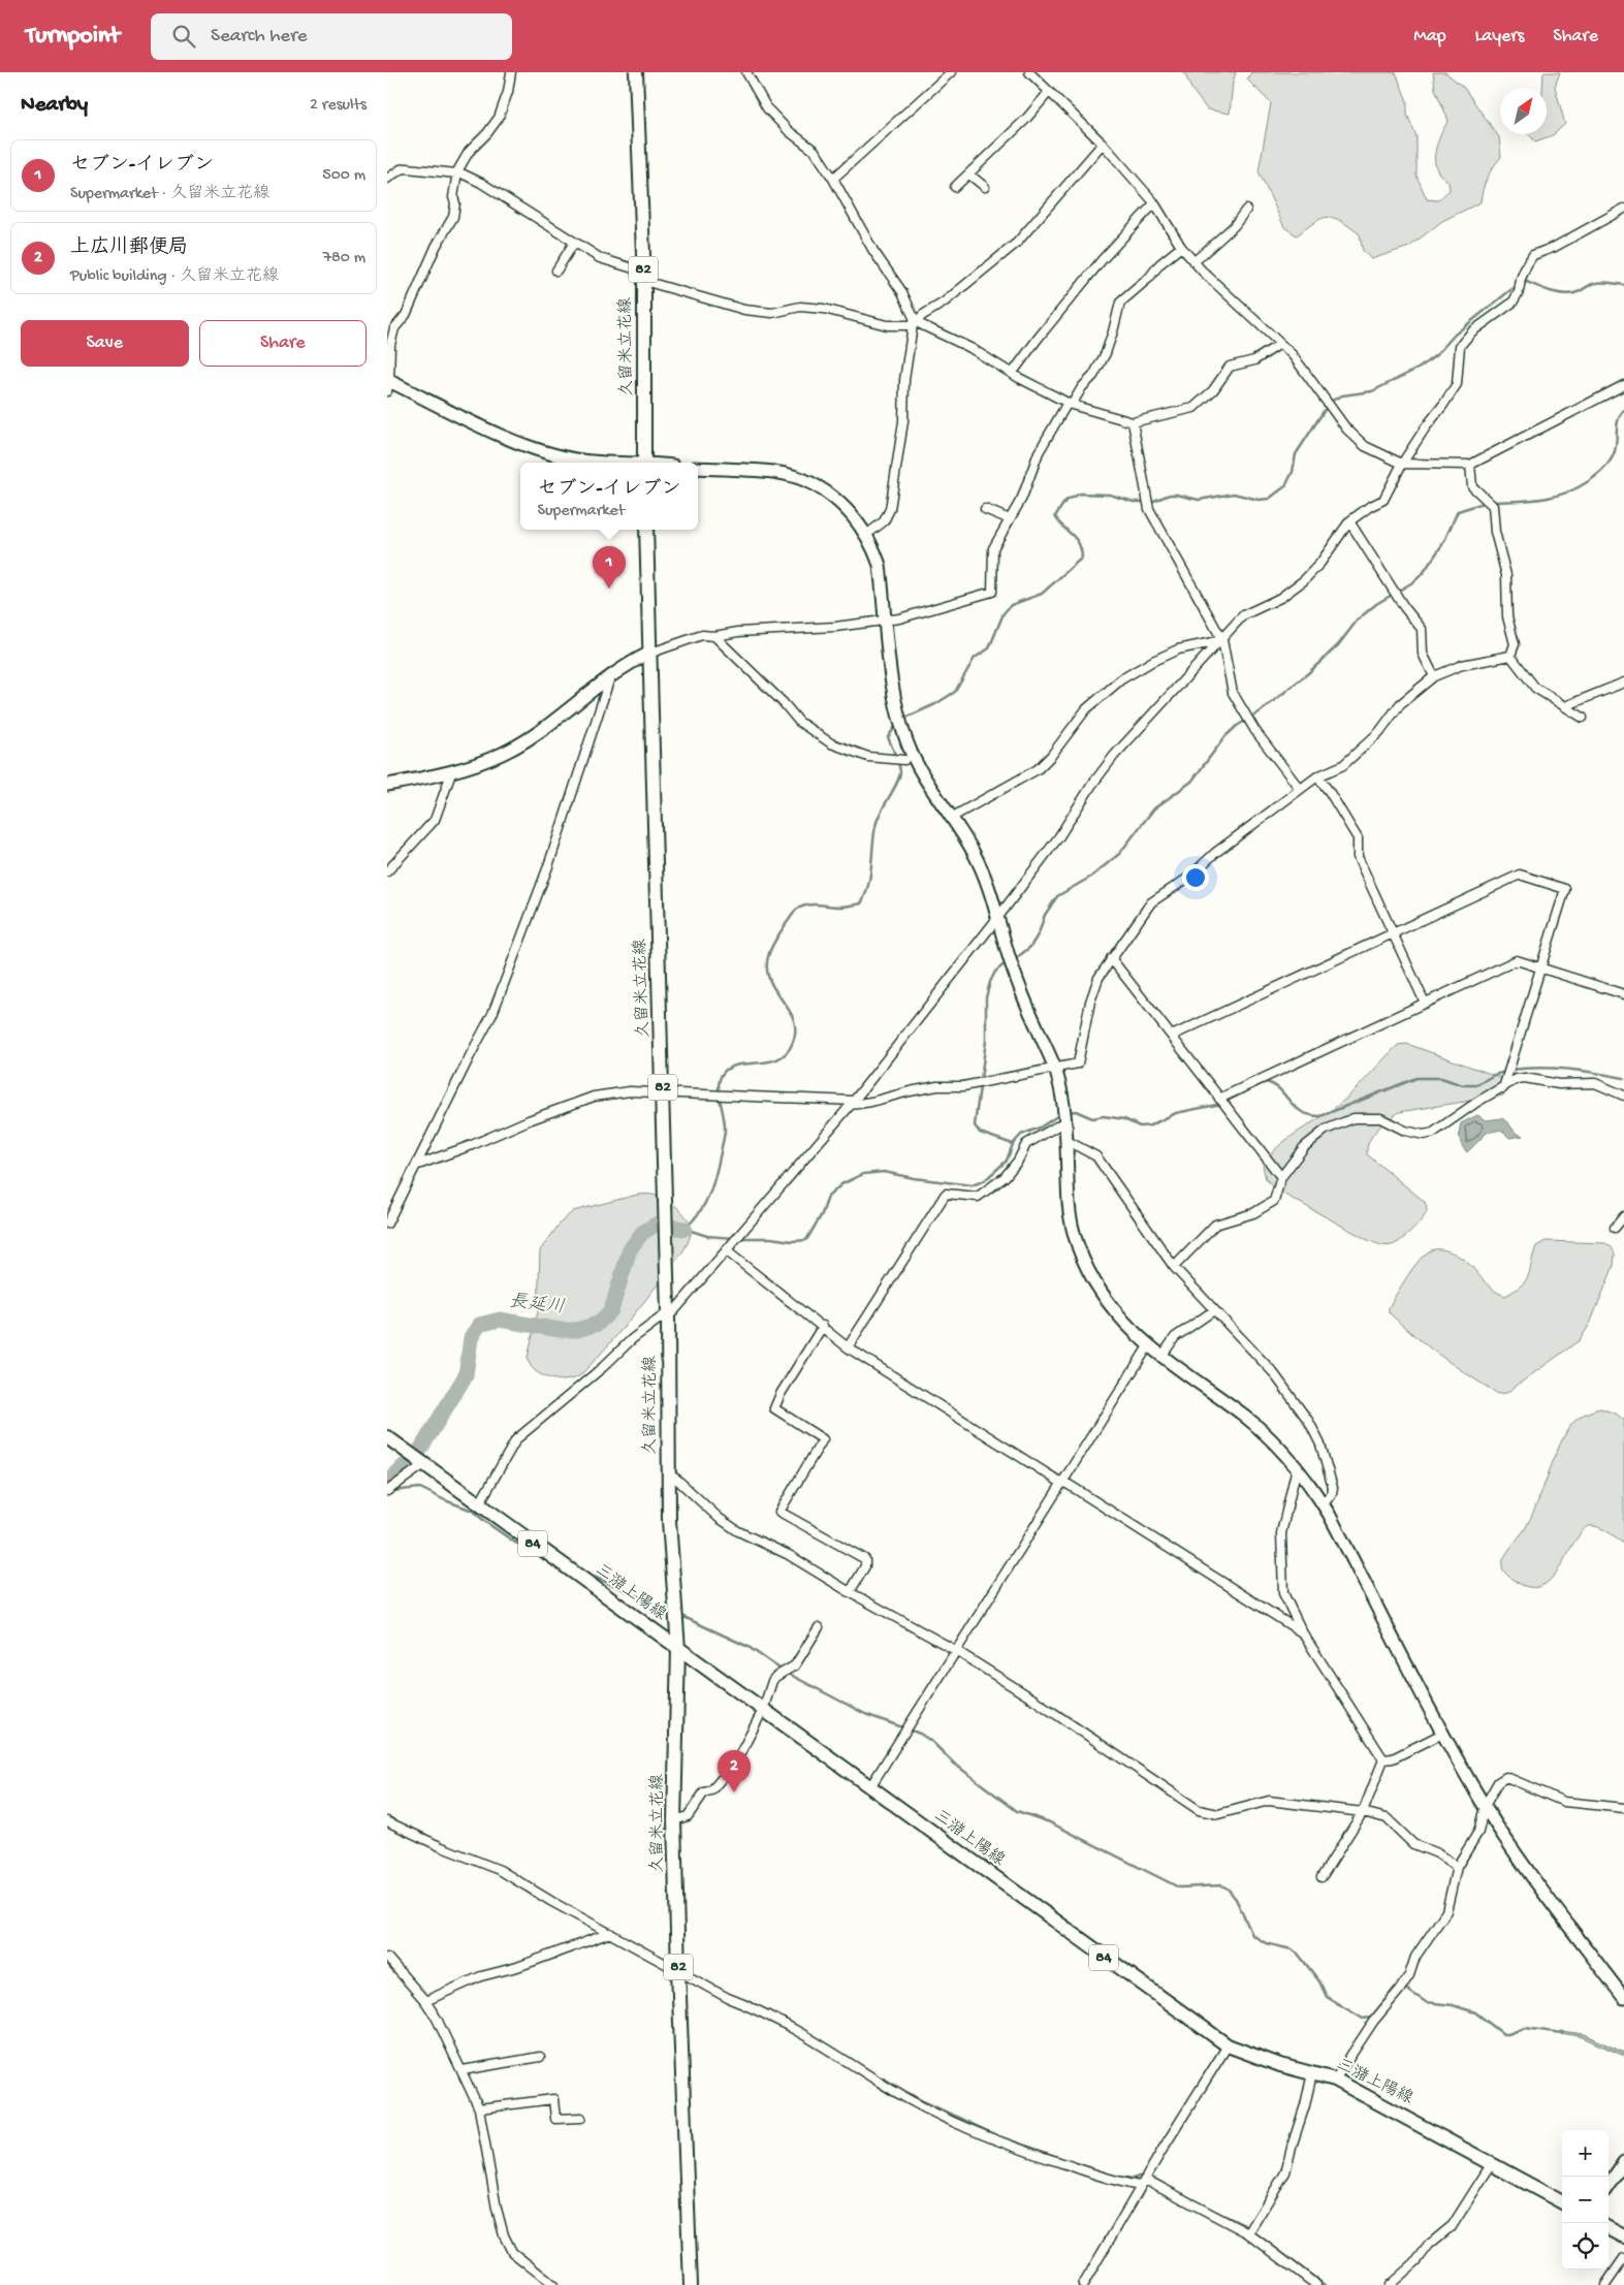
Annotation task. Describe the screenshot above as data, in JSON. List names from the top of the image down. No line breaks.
{"streets":{"main road":["82","久留米立花線","84","三潴上陽線"]},"crossings":[["久留米立花線","三潴上陽線"]],"water":["長延川"],"north":"top right","page":{"header":"Turnpoint","search":"Search here","nav":["Map","Layers","Share"],"heading":["Nearby","2 results"],"list":[{"mark":"1","name":"セブン-イレブン","note":"Supermarket · 久留米立花線","value":"500 m"},{"mark":"2","name":"上広川郵便局","note":"Public building · 久留米立花線","value":"780 m"}],"buttons":["Save","Share"],"popup":["セブン-イレブン","Supermarket"],"pins":["1","2"],"map_buttons":["+","−"]}}
